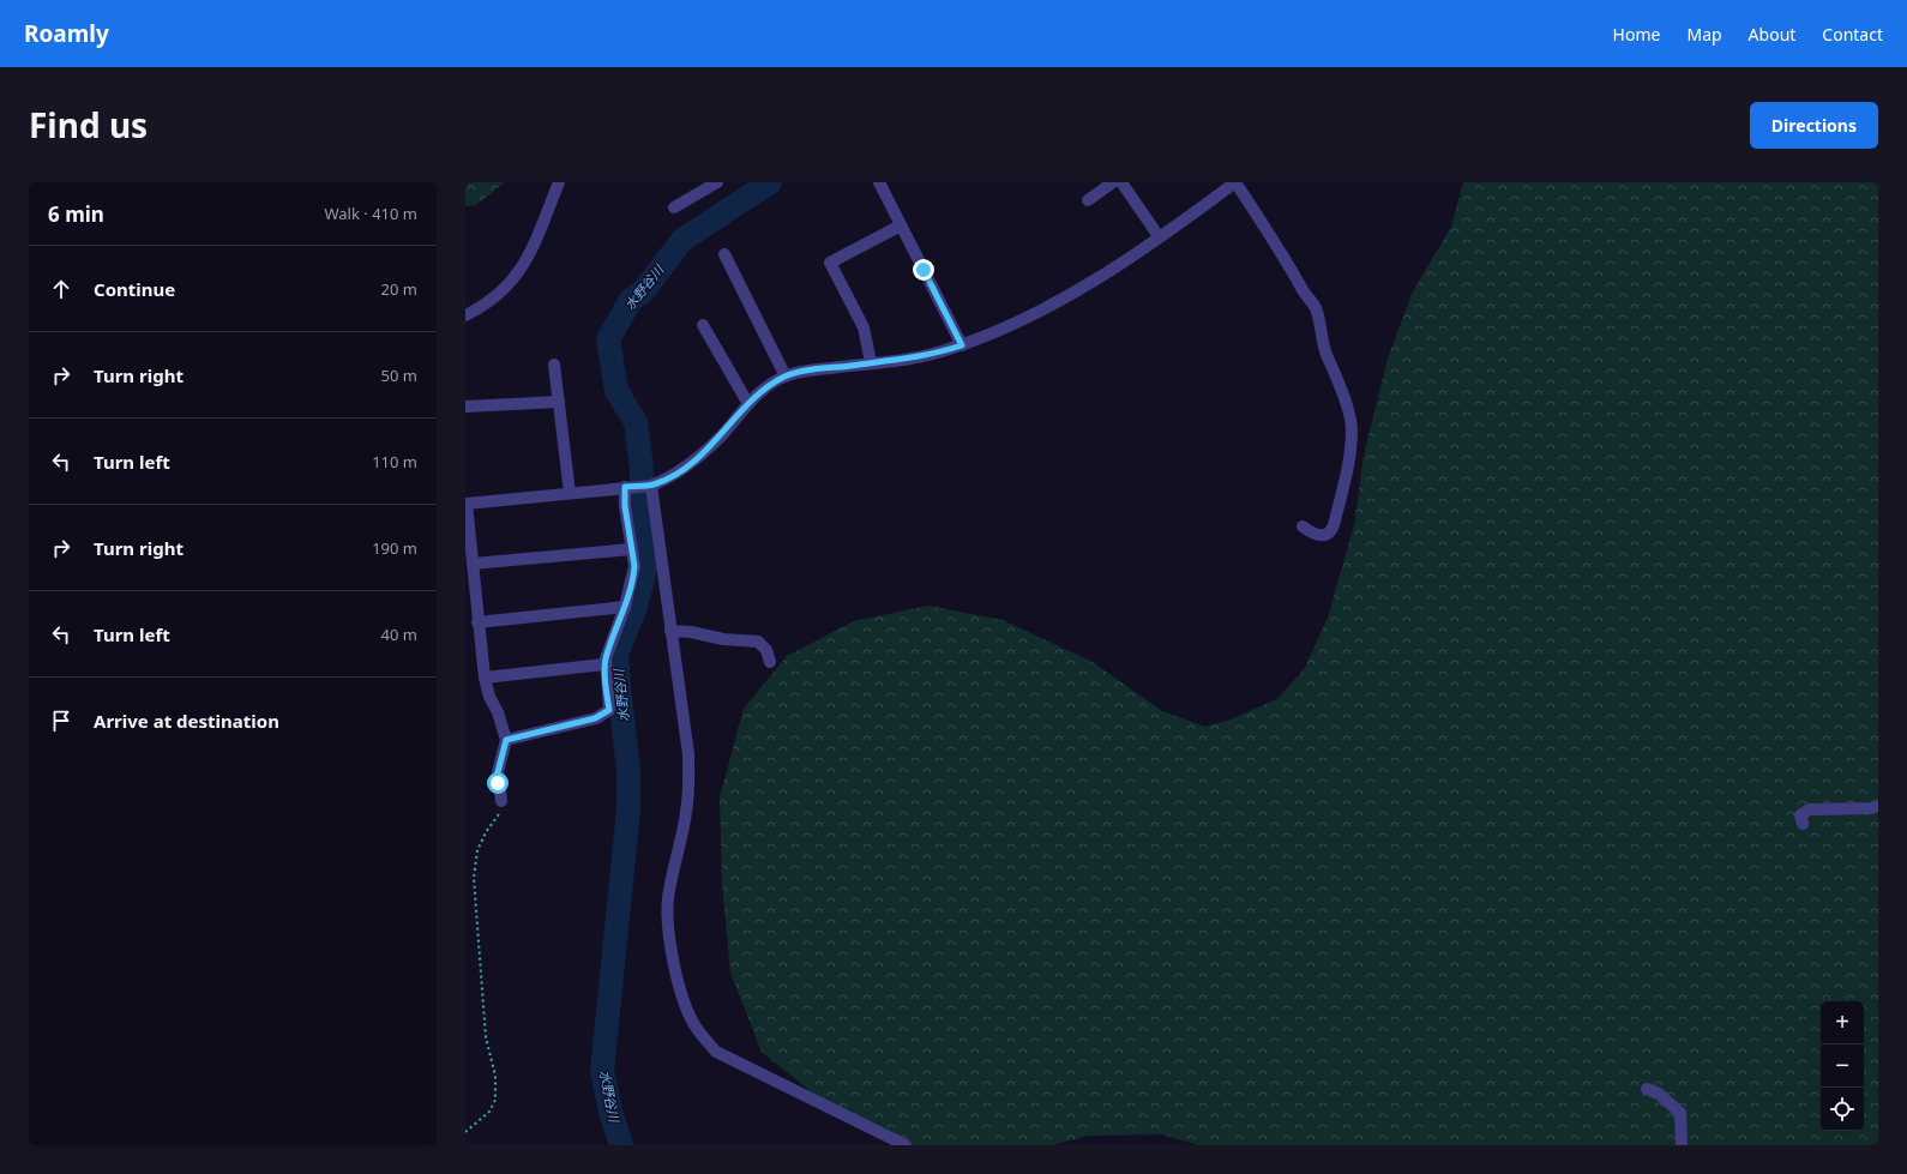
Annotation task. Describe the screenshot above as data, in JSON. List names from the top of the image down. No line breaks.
{"water":["水野谷川"],"page":{"header":"Roamly","nav":["Home","Map","About","Contact"],"title":"Find us","buttons":"Directions","heading":["6 min","Walk · 410 m"],"list":[["Continue","20 m"],["Turn right","50 m"],["Turn left","110 m"],["Turn right","190 m"],["Turn left","40 m"],"Arrive at destination"],"map_buttons":["+","−"]}}
